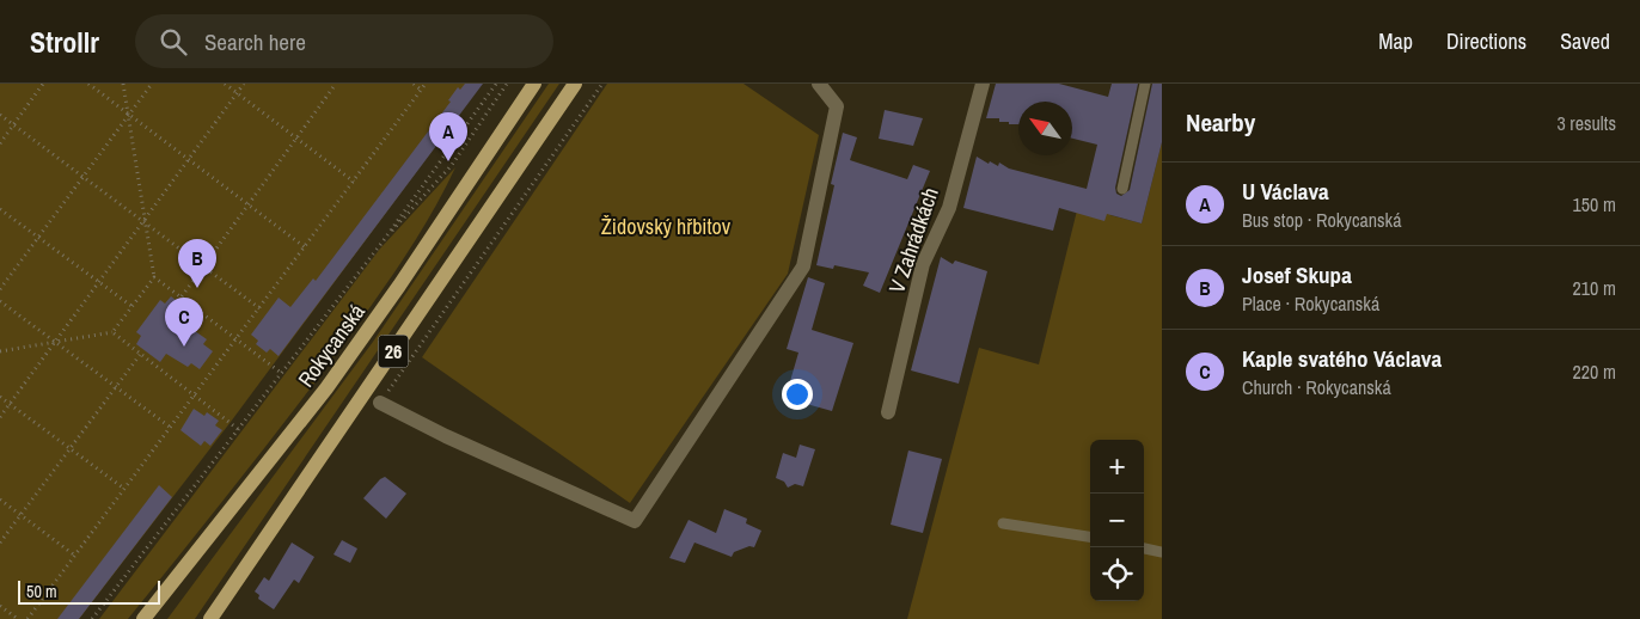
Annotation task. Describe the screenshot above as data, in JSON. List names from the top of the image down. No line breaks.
{"streets":{"main road":["Rokycanská","26"],"street":["V Zahrádkách"]},"parks":["Židovský hřbitov"],"scale_bar":"50 m","north":"top left","page":{"header":"Strollr","search":"Search here","nav":["Map","Directions","Saved"],"heading":["Nearby","3 results"],"pins":["A","B","C"],"list":[{"mark":"A","name":"U Václava","note":"Bus stop · Rokycanská","value":"150 m"},{"mark":"B","name":"Josef Skupa","note":"Place · Rokycanská","value":"210 m"},{"mark":"C","name":"Kaple svatého Václava","note":"Church · Rokycanská","value":"220 m"}],"map_buttons":["+","−"],"scale":"50 m"}}
